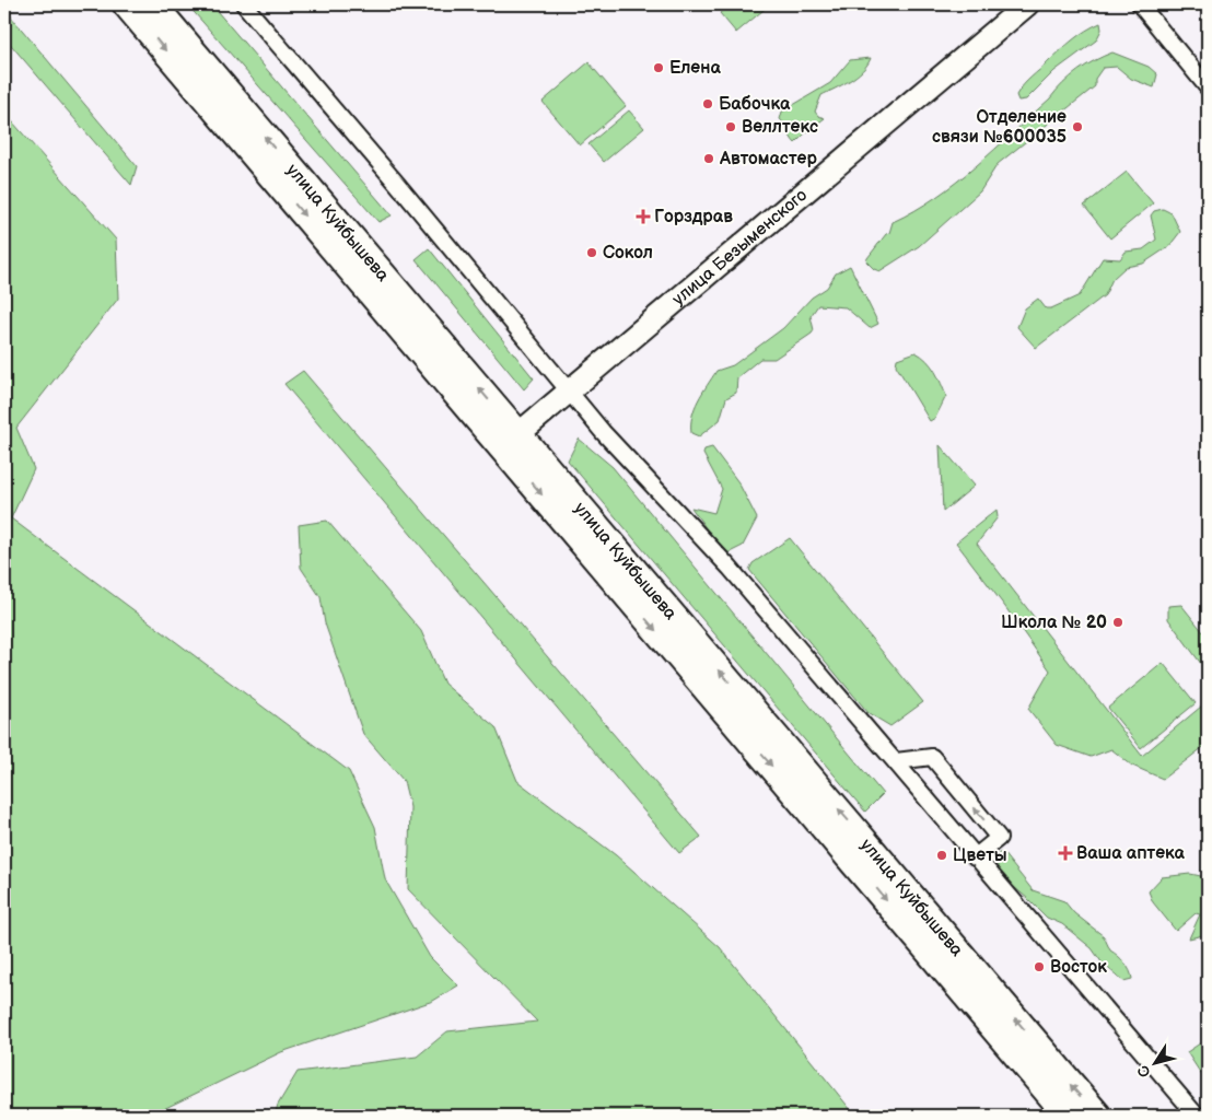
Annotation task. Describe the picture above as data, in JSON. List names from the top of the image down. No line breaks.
{"streets":{"highway":["улица Куйбышева"],"main road":["улица Безыменского"]},"crossings":[["улица Куйбышева","улица Безыменского"]],"places":{"other":["Елена","Бабочка","Веллтекс","Отделение связи №600035","Автомастер","Сокол","Школа № 20","Цветы","Восток"],"health":["Горздрав","Ваша аптека"]},"north":"bottom left"}
